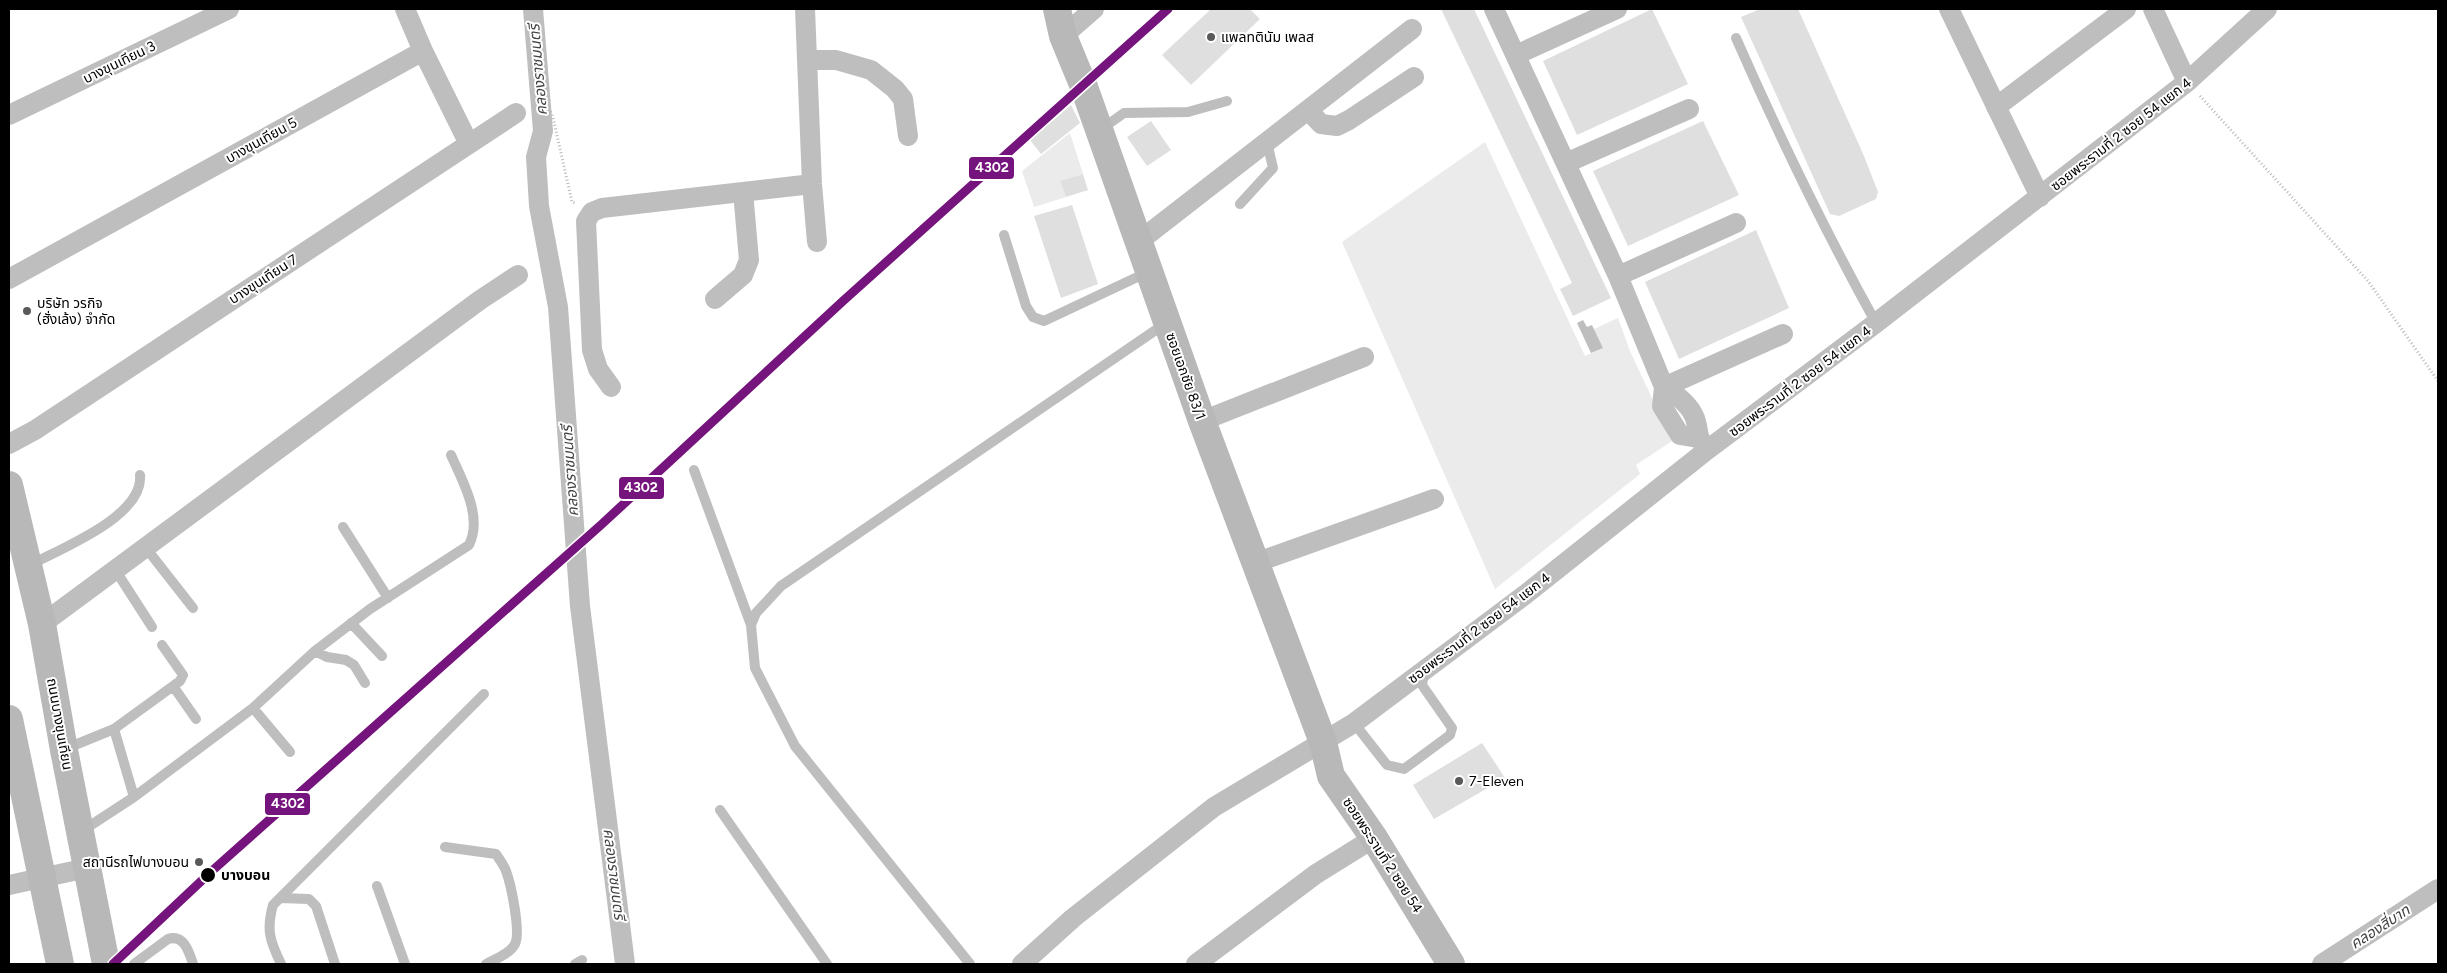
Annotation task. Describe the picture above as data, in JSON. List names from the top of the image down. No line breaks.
{"streets":{"street":["บางขุนเทียน 3","ซอยพระรามที่ 2 ซอย 54 แยก 4","บางขุนเทียน 5","บางขุนเทียน 7","ซอยเอกชัย 83/1","ถนนบางขุนเทียน","ซอยพระรามที่ 2 ซอย 54"]},"crossings":[["ซอยพระรามที่ 2 ซอย 54 แยก 4","ซอยเอกชัย 83/1"],["ซอยพระรามที่ 2 ซอย 54 แยก 4","ซอยพระรามที่ 2 ซอย 54"],["ซอยเอกชัย 83/1","ซอยพระรามที่ 2 ซอย 54"]],"water":["คลองราชมนตรี","คลองสี่บาท"],"places":["แพลทตินัม เพลส","บริษัท วรกิจ (ฮั่งเล้ง) จำกัด","7-Eleven","สถานีรถไฟบางบอน","บางบอน"],"lines":["transit line 4302"]}
